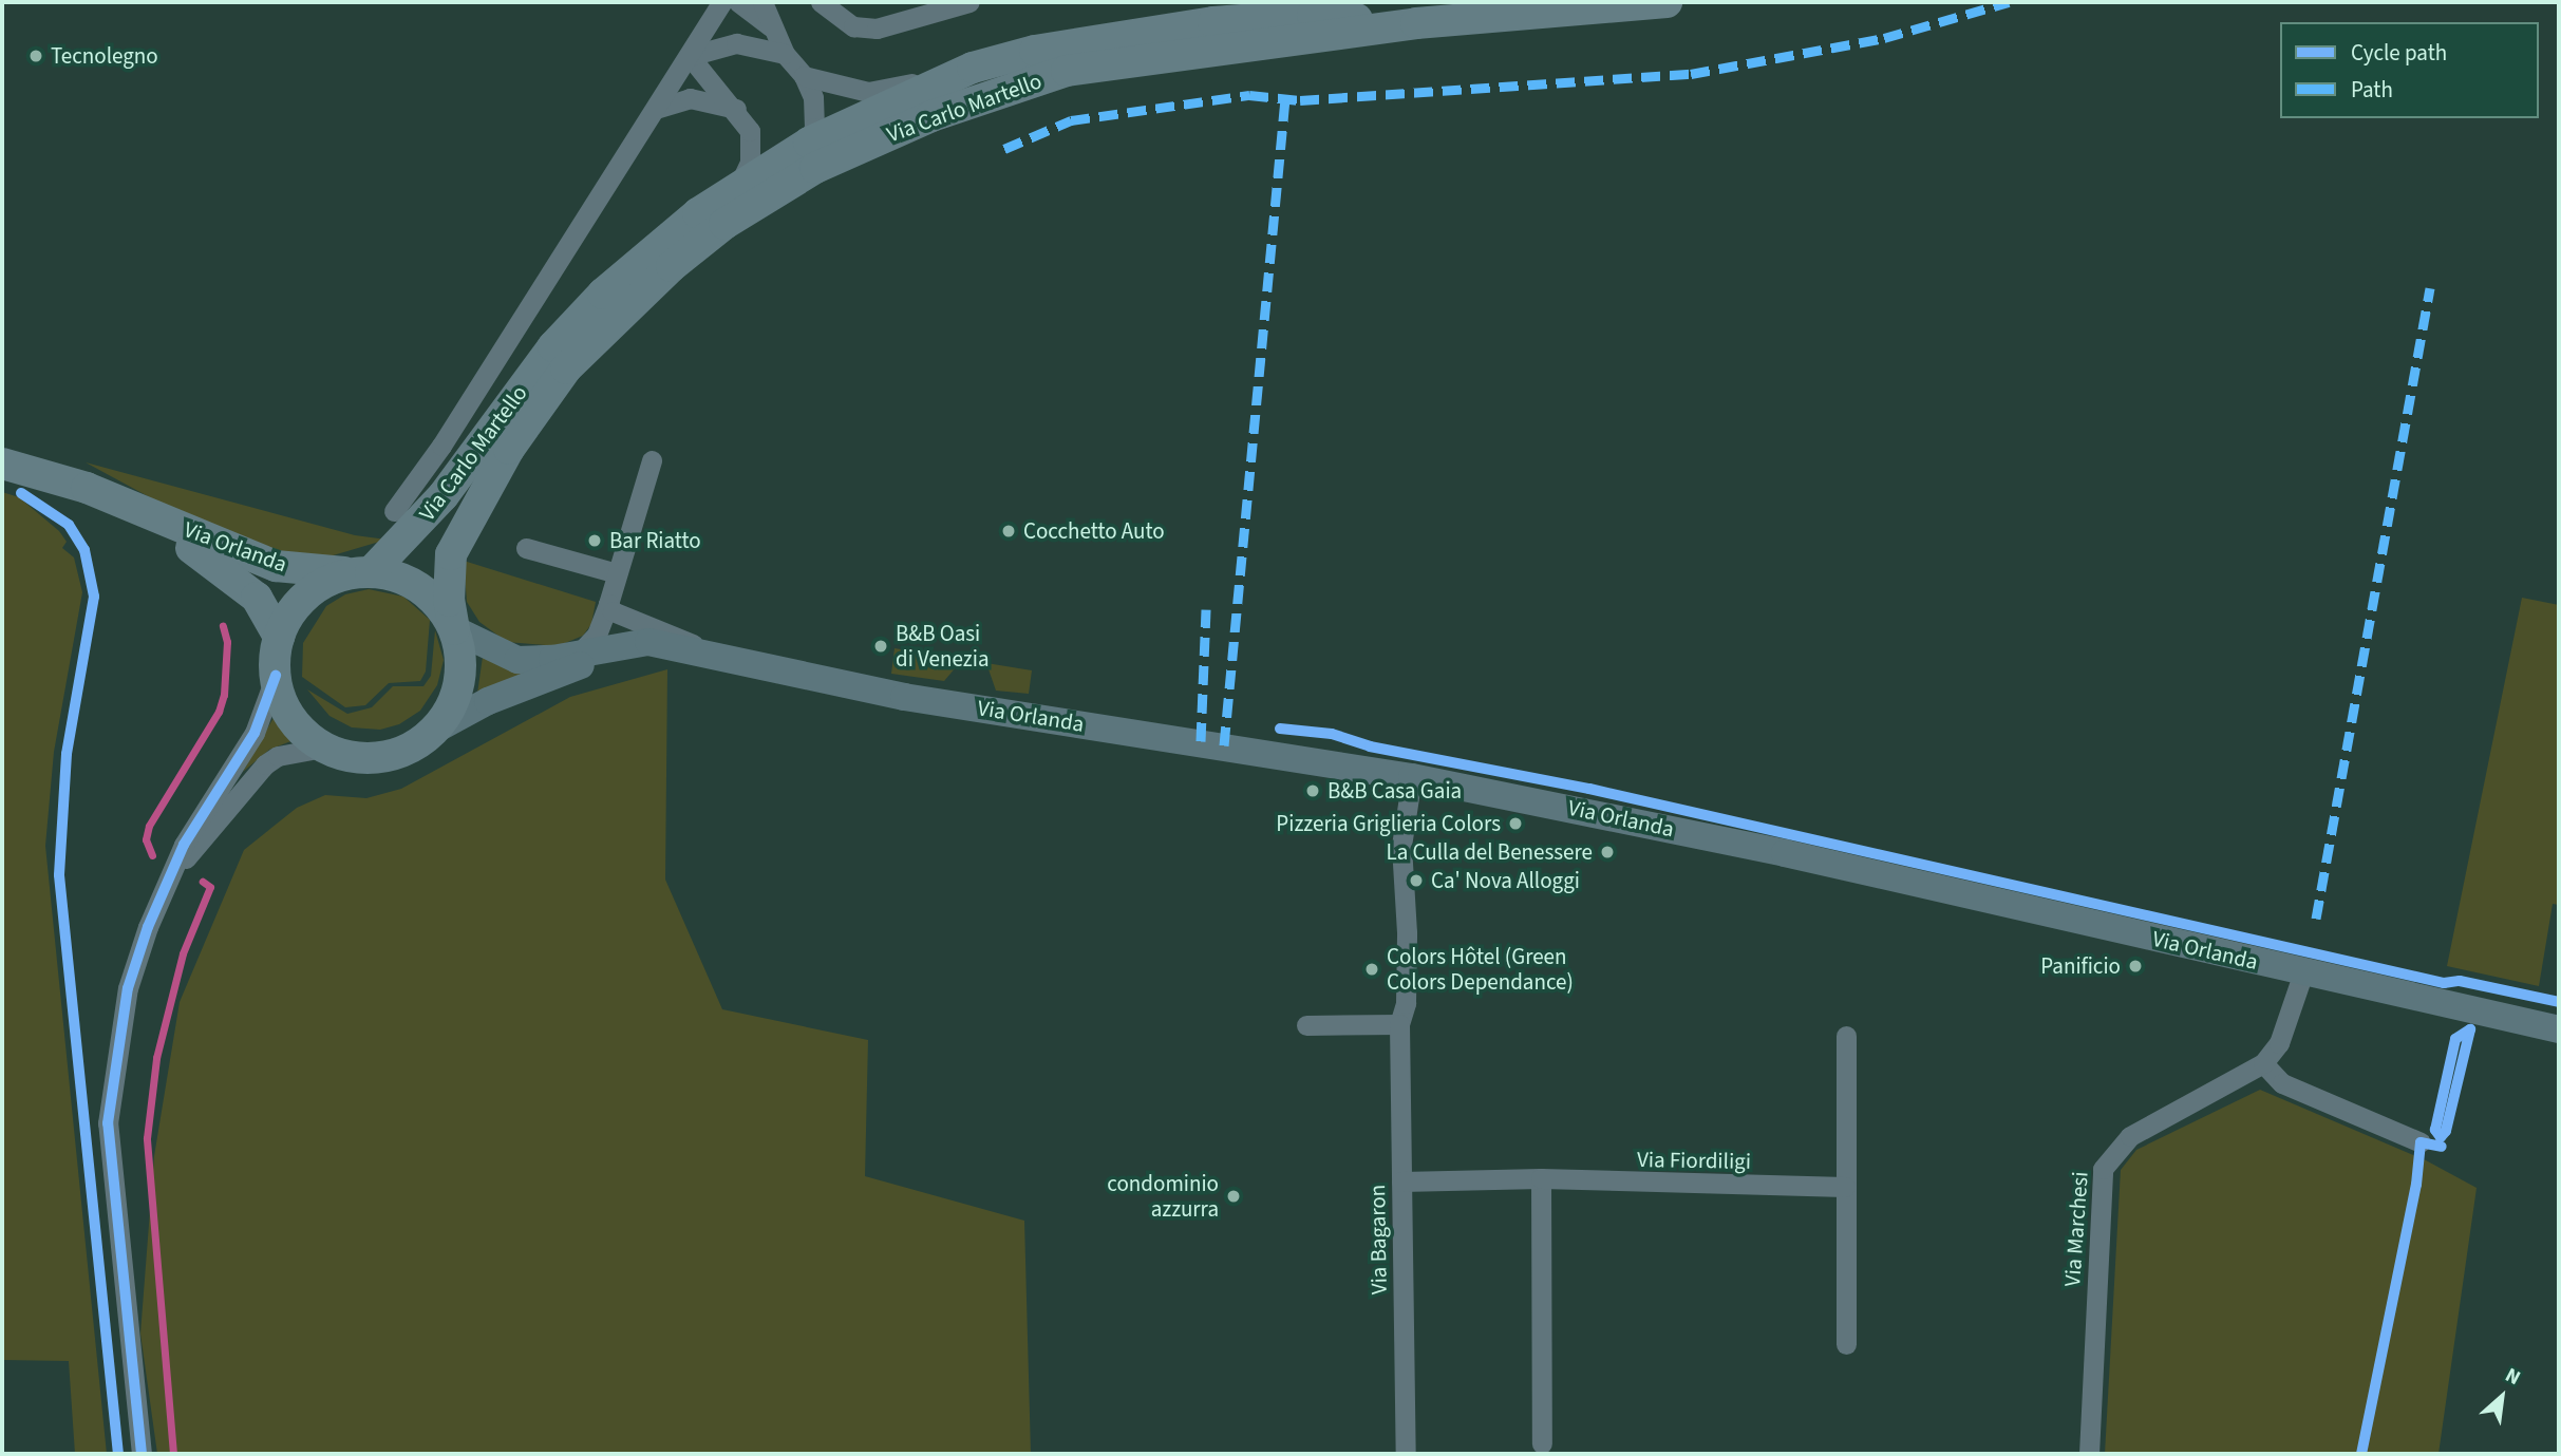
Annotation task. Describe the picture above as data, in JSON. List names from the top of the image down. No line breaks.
{"streets":{"main road":["Via Carlo Martello","Via Orlanda"],"street":["Via Fiordiligi","Via Marchesi","Via Bagaron"]},"crossings":[["Via Carlo Martello","Via Orlanda"],["Via Orlanda","Via Marchesi"],["Via Orlanda","Via Bagaron"],["Via Fiordiligi","Via Bagaron"]],"places":["Tecnolegno","Cocchetto Auto","Bar Riatto","B&B Oasi di Venezia","B&B Casa Gaia","Pizzeria Griglieria Colors","La Culla del Benessere","Ca' Nova Alloggi","Panificio","Colors Hôtel (Green Colors Dependance)","condominio azzurra"],"legend":["Cycle path","Path"],"north":"top right"}
